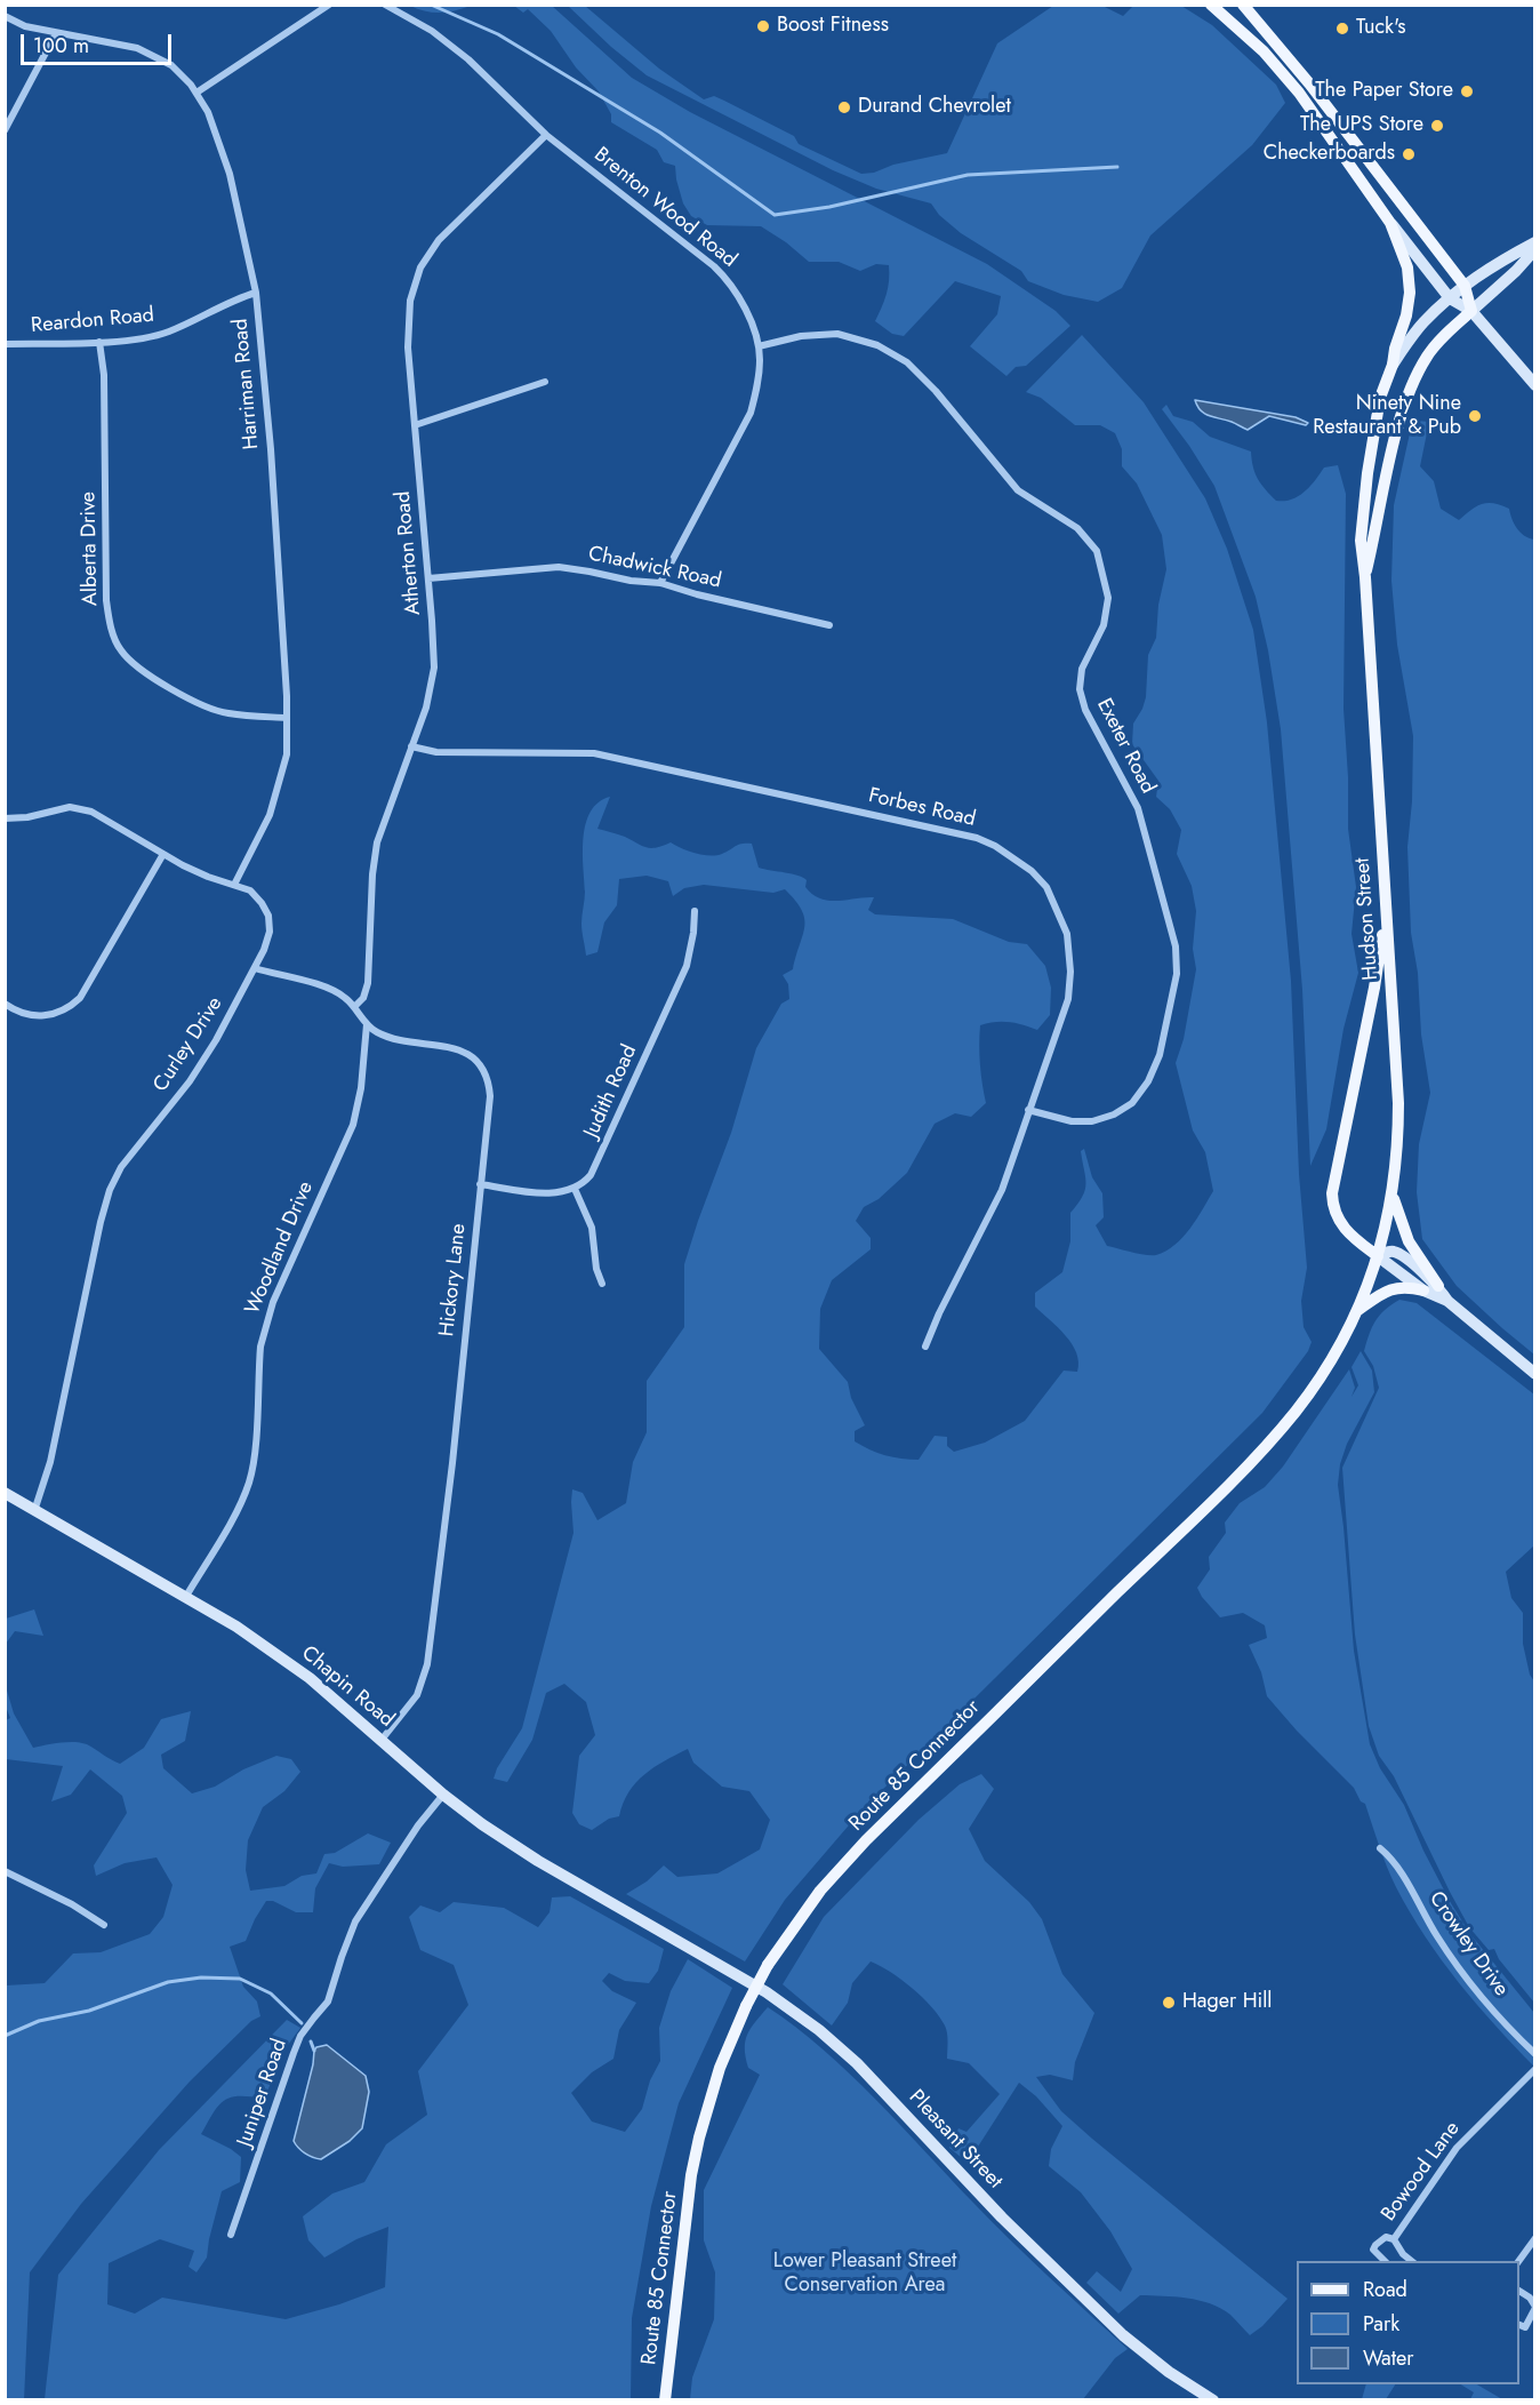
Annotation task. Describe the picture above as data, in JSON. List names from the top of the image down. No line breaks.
{"streets":{"main road":["Hudson Street","Route 85 Connector"],"street":["Brenton Wood Road","Reardon Road","Harriman Road","Alberta Drive","Atherton Road","Chadwick Road","Exeter Road","Forbes Road","Curley Drive","Judith Road","Woodland Drive","Hickory Lane","Chapin Road","Crowley Drive","Juniper Road","Pleasant Street","Bowood Lane"]},"crossings":[["Brenton Wood Road","Atherton Road"],["Brenton Wood Road","Chadwick Road"],["Brenton Wood Road","Exeter Road"],["Reardon Road","Harriman Road"],["Reardon Road","Alberta Drive"],["Harriman Road","Alberta Drive"],["Harriman Road","Curley Drive"],["Atherton Road","Chadwick Road"],["Atherton Road","Forbes Road"],["Atherton Road","Hickory Lane"],["Exeter Road","Forbes Road"],["Hudson Street","Route 85 Connector"],["Curley Drive","Hickory Lane"],["Curley Drive","Chapin Road"],["Woodland Drive","Hickory Lane"],["Woodland Drive","Chapin Road"],["Hickory Lane","Chapin Road"],["Chapin Road","Juniper Road"],["Chapin Road","Pleasant Street"]],"parks":["Lower Pleasant Street Conservation Area"],"places":["Boost Fitness","Tuck's","The Paper Store","Durand Chevrolet","The UPS Store","Checkerboards","Ninety Nine Restaurant & Pub","Hager Hill"],"legend":["Road","Park","Water"],"scale_bar":"100 m"}
